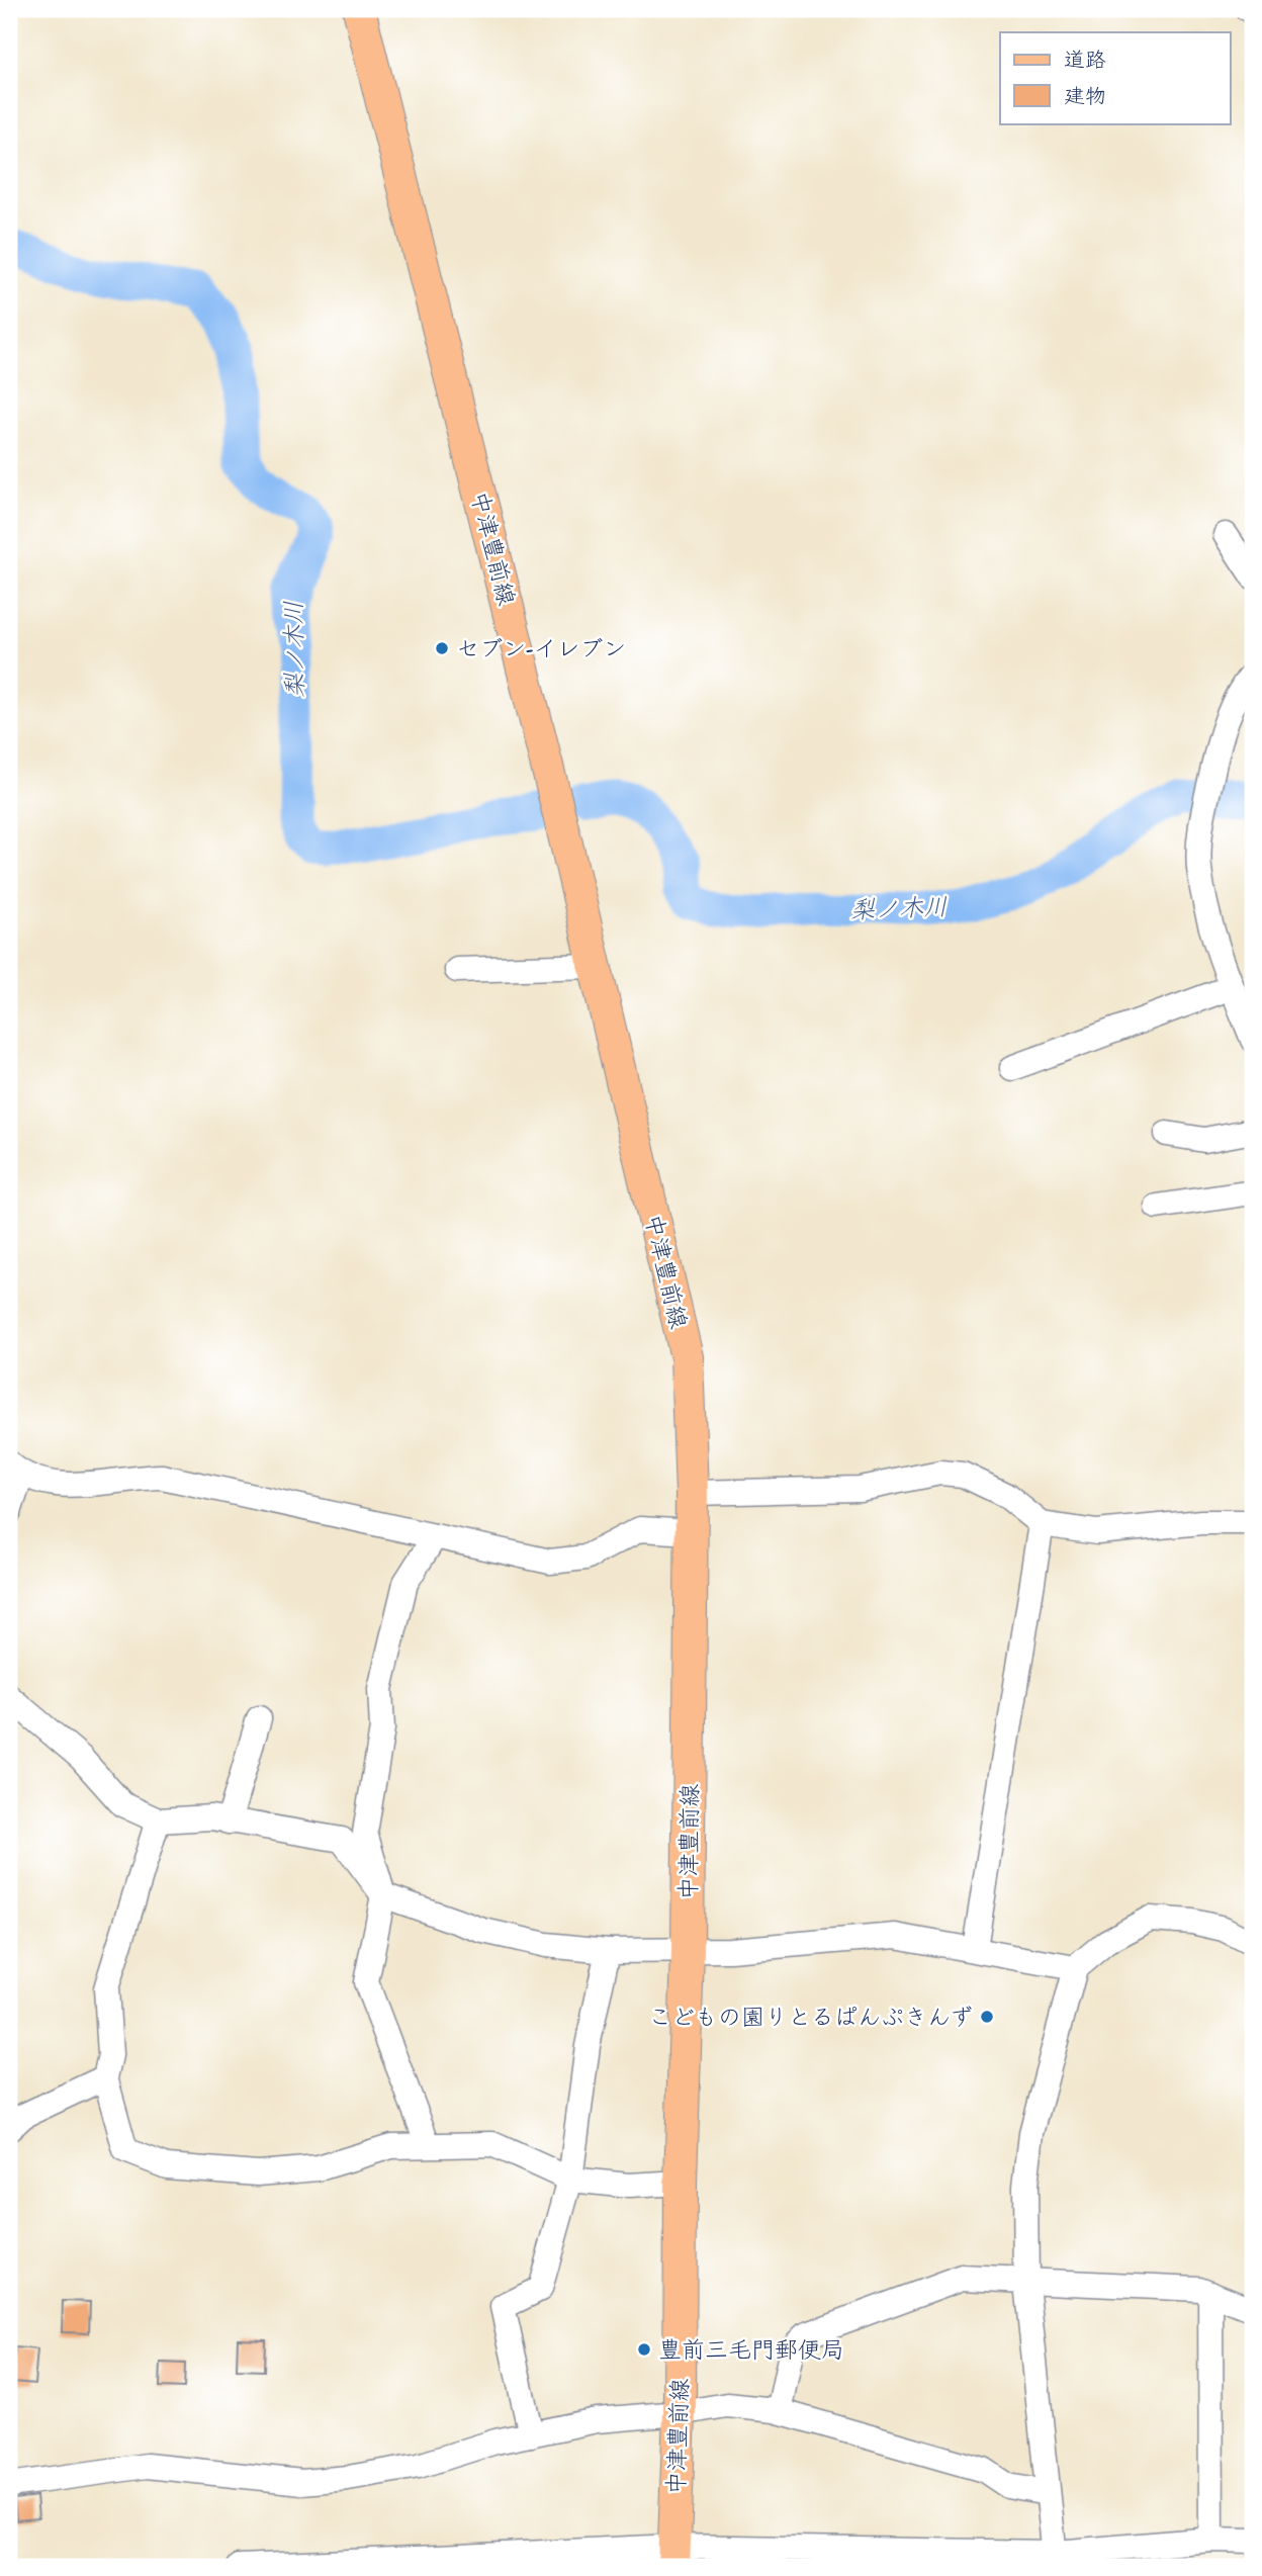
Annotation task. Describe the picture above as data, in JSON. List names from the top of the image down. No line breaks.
{"streets":{"main road":["中津豊前線"]},"water":["梨ノ木川"],"places":["セブン-イレブン","こどもの園りとるぱんぷきんず","豊前三毛門郵便局"],"legend":["道路","建物"]}
